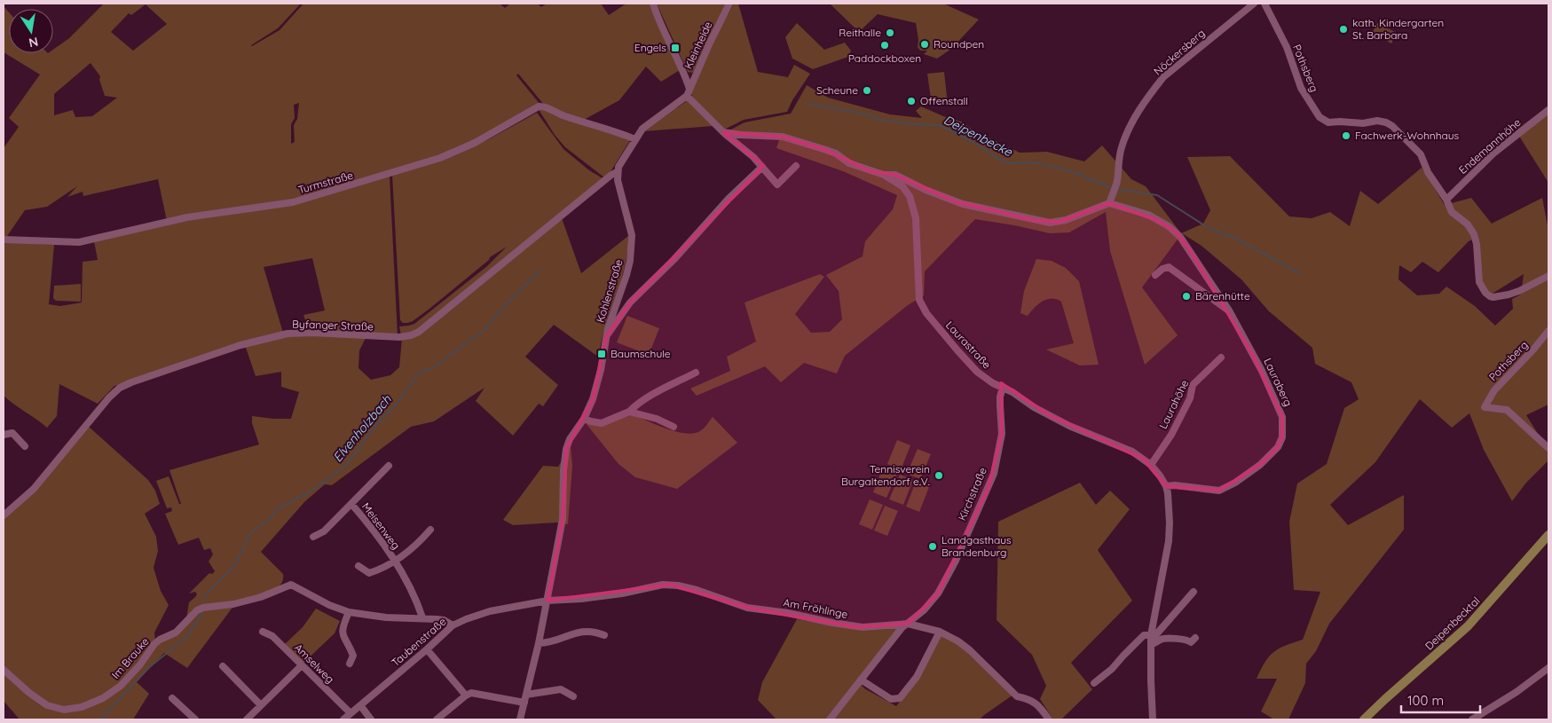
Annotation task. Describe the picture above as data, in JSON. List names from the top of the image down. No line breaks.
{"streets":{"main road":["Deipenbecktal"],"street":["Kleinheide","Nöckersberg","Pothsberg","Endemannhöhe","Turmstraße","Kohlenstraße","Byfanger Straße","Laurastraße","Lauraberg","Laurahöhe","Kirchstraße","Meisenweg","Am Fröhlinge","Taubenstraße","Im Brauke","Amselweg"]},"crossings":[["Nöckersberg","Lauraberg"],["Pothsberg","Endemannhöhe"],["Kohlenstraße","Byfanger Straße"],["Kohlenstraße","Am Fröhlinge"],["Kohlenstraße","Taubenstraße"],["Laurastraße","Lauraberg"],["Laurastraße","Laurahöhe"],["Laurastraße","Kirchstraße"],["Kirchstraße","Am Fröhlinge"],["Meisenweg","Im Brauke"],["Am Fröhlinge","Taubenstraße"],["Taubenstraße","Im Brauke"],["Taubenstraße","Amselweg"]],"water":["Deipenbecke","Elvenholzbach"],"places":{"other":["kath. Kindergarten St. Barbara","Reithalle","Roundpen","Paddockboxen","Scheune","Offenstall","Fachwerk-Wohnhaus","Bärenhütte","Tennisverein Burgaltendorf e.V.","Landgasthaus Brandenburg"],"transit":["Engels","Baumschule"]},"scale_bar":"100 m","north":"bottom"}
